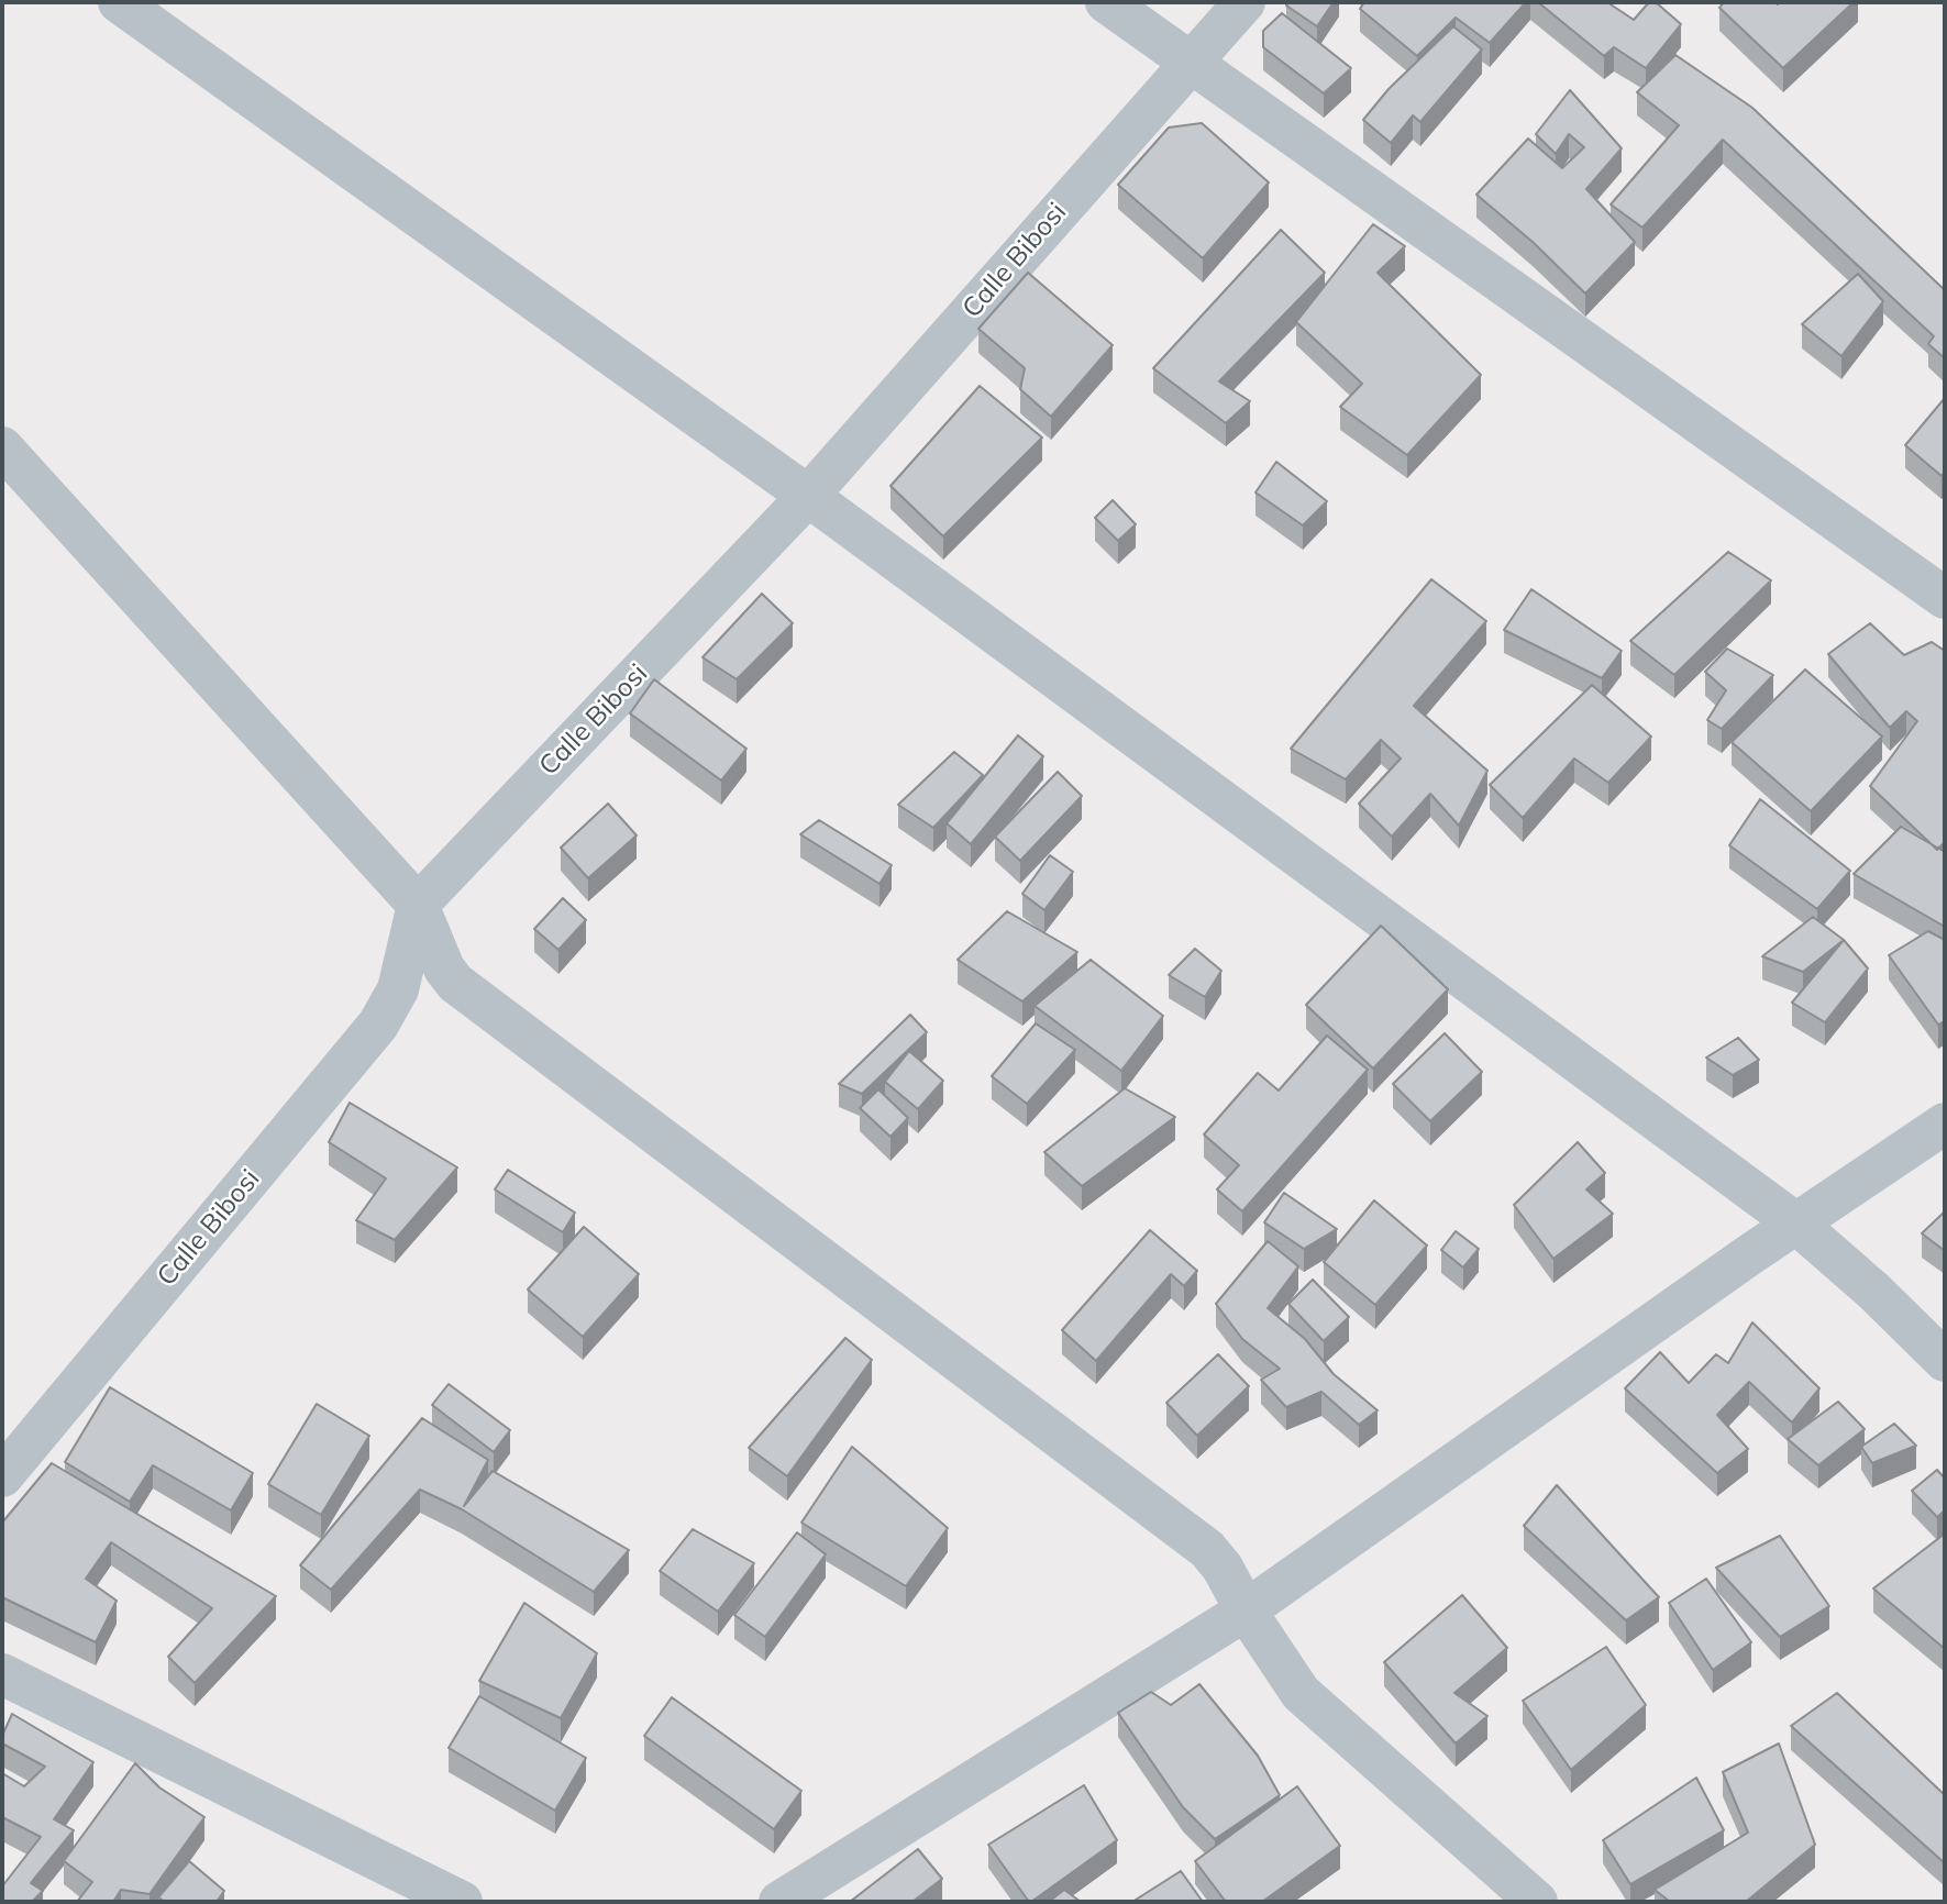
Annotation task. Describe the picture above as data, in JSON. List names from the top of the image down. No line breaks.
{"streets":{"street":["Calle Bibosi"]}}
